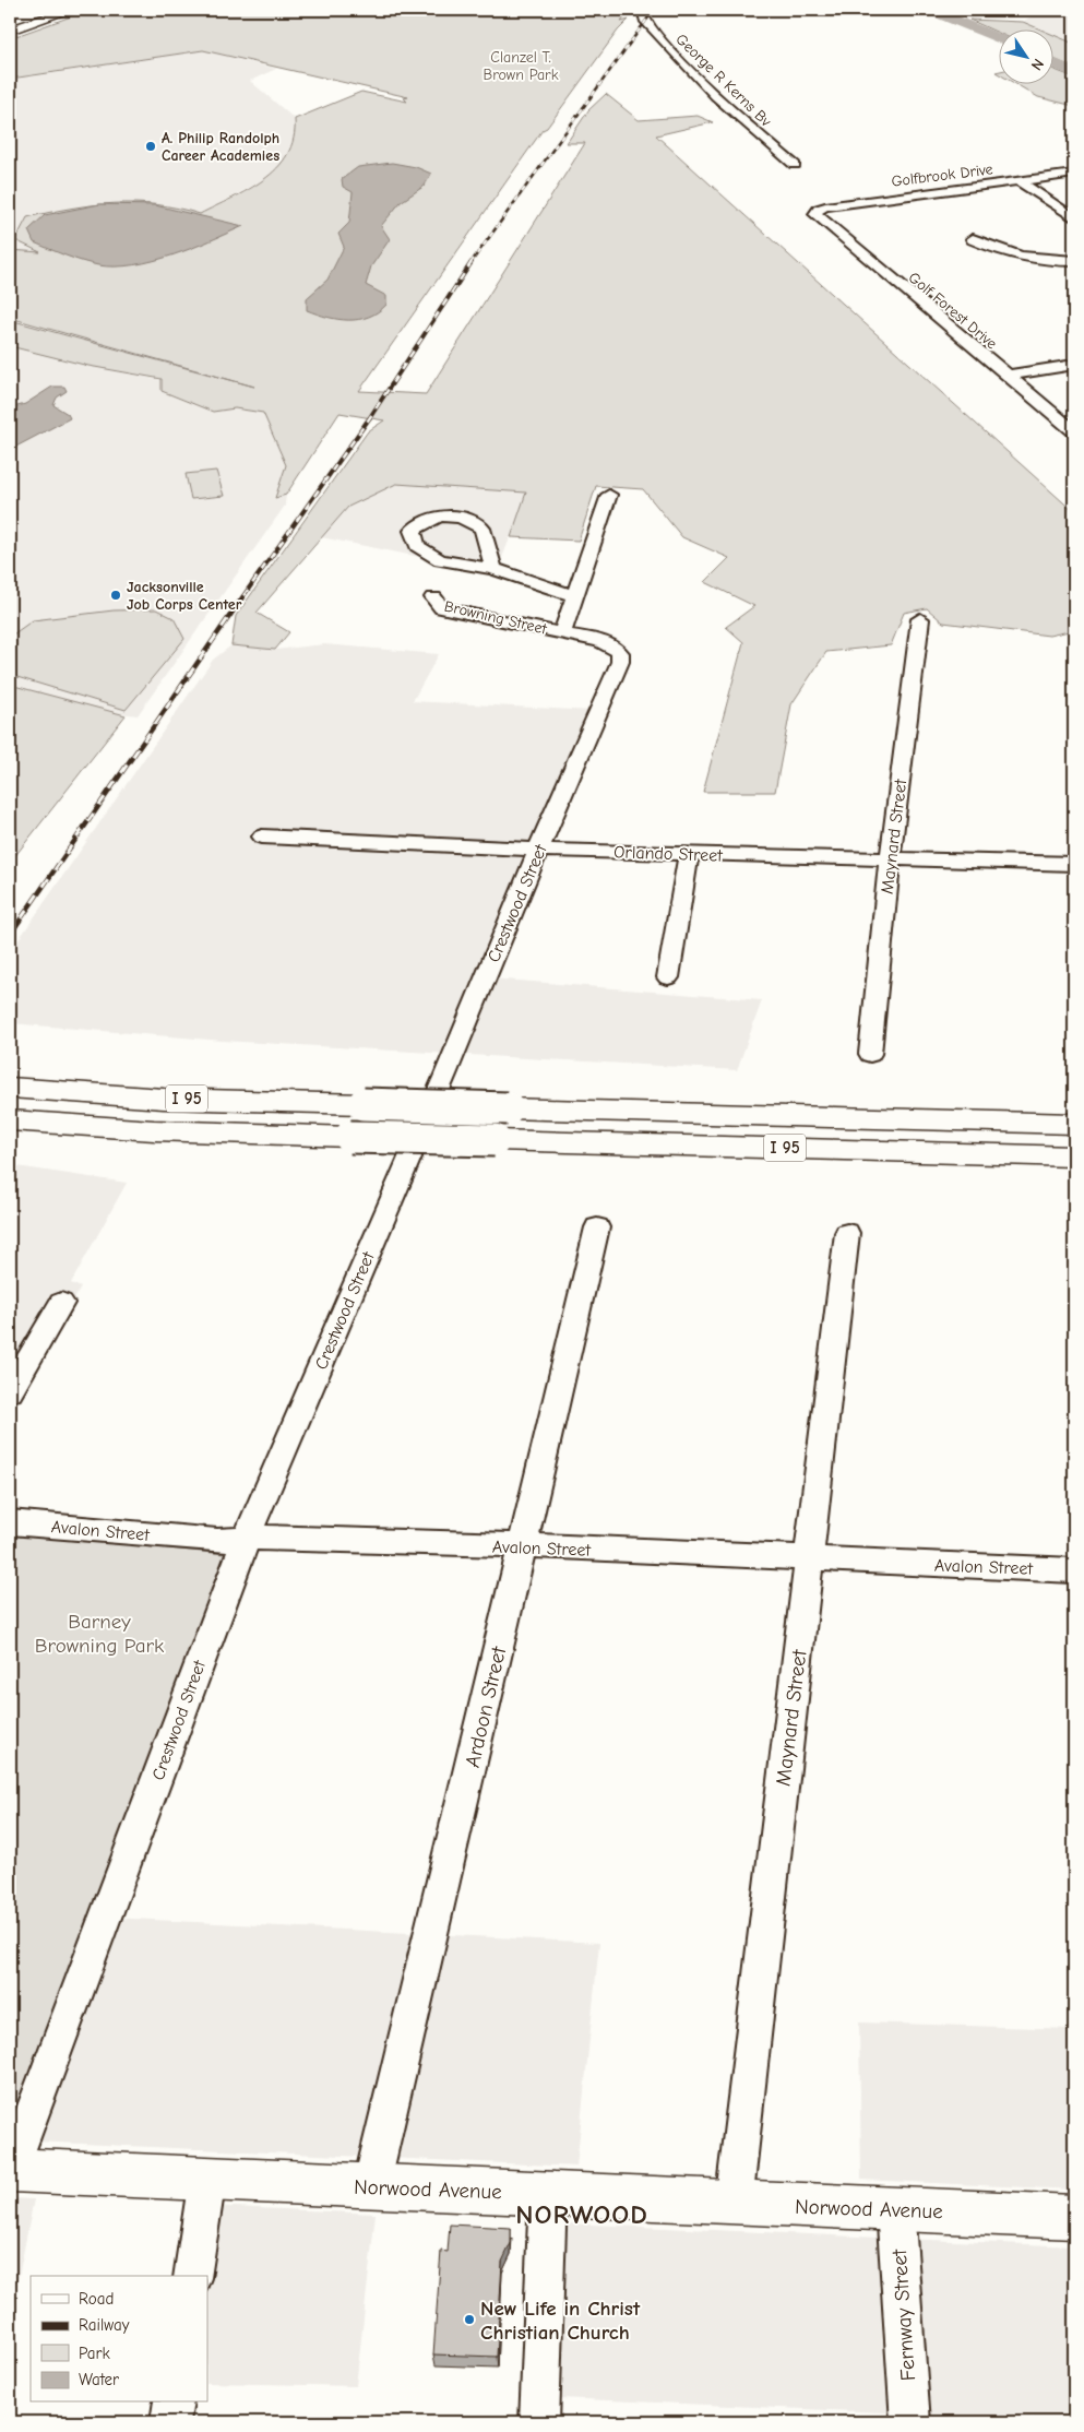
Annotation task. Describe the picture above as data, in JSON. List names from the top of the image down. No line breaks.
{"streets":{"main road":["I 95","Norwood Avenue"],"street":["George R Kerns Bv","Golfbrook Drive","Golf Forest Drive","Browning Street","Maynard Street","Orlando Street","Crestwood Street","Avalon Street","Ardoon Street","Fernway Street"]},"crossings":[["Golfbrook Drive","Golf Forest Drive"],["Browning Street","Crestwood Street"],["Maynard Street","Orlando Street"],["Maynard Street","Avalon Street"],["Maynard Street","Norwood Avenue"],["Orlando Street","Crestwood Street"],["Crestwood Street","Avalon Street"],["Crestwood Street","Norwood Avenue"],["Avalon Street","Ardoon Street"],["Ardoon Street","Norwood Avenue"],["Norwood Avenue","Fernway Street"]],"districts":["NORWOOD"],"parks":["Clanzel T. Brown Park","Barney Browning Park"],"places":["A. Philip Randolph Career Academies","Jacksonville Job Corps Center","New Life in Christ Christian Church"],"legend":["Road","Railway","Park","Water"],"north":"bottom right"}
